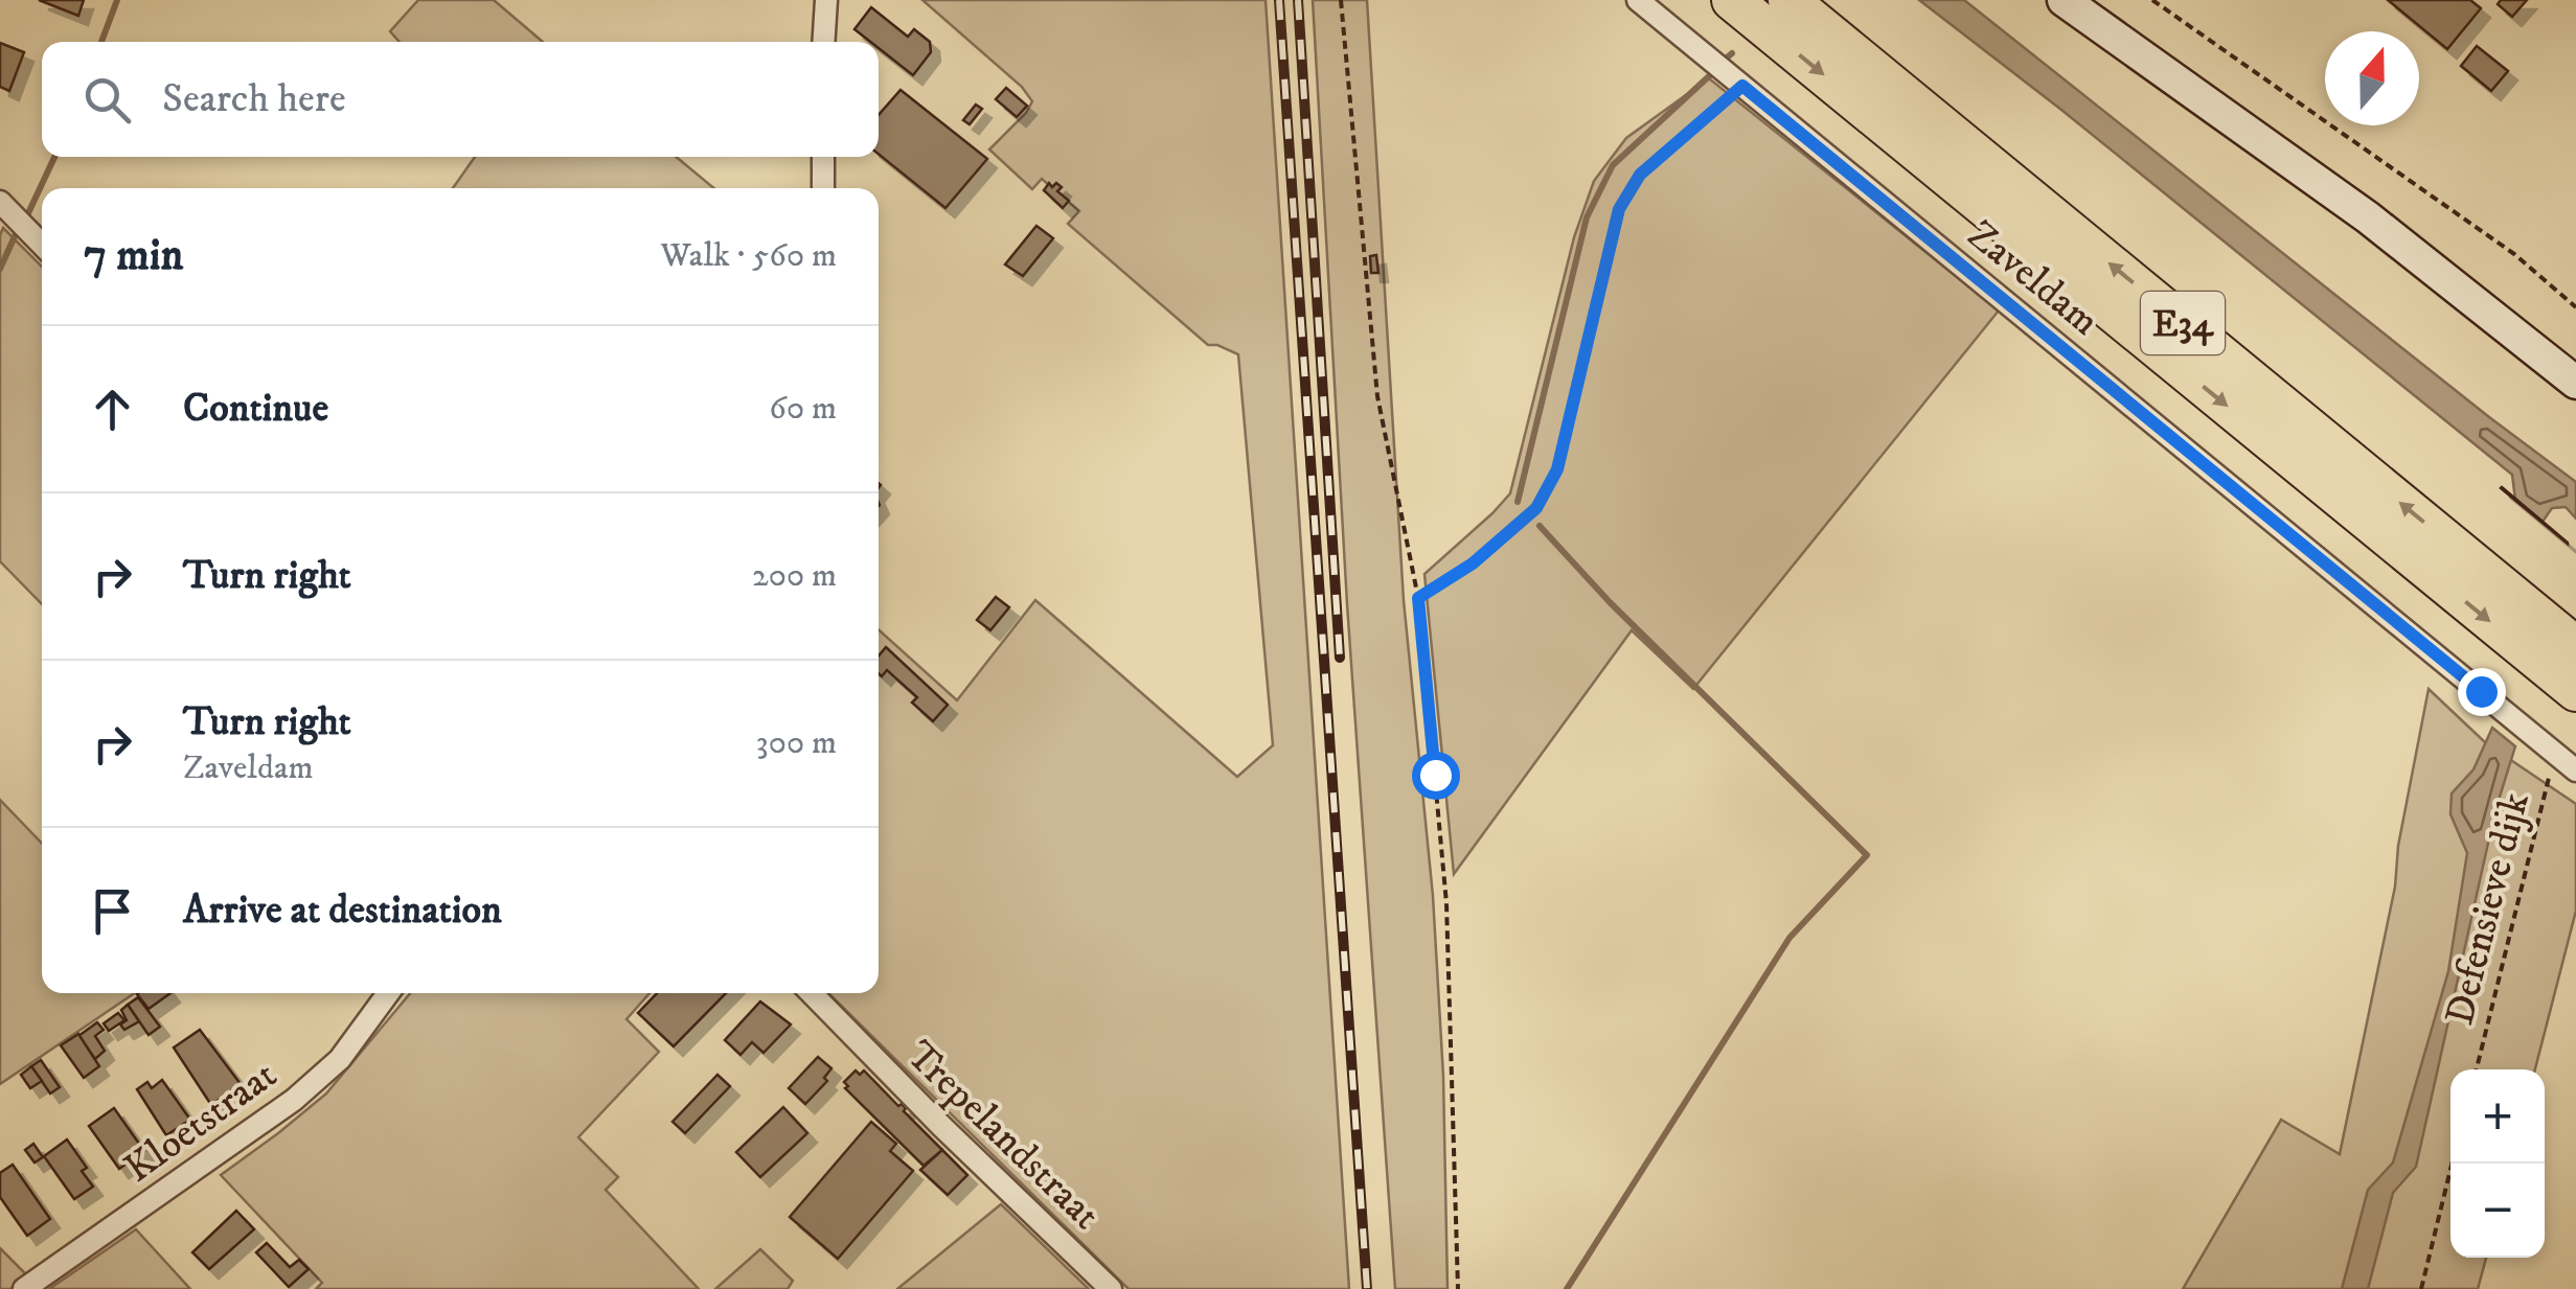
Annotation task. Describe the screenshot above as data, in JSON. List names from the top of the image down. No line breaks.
{"streets":{"highway":["E34"],"street":["Zaveldam","Kloetstraat","Trepelandstraat"],"path":["Defensieve dijk"]},"crossings":[["Zaveldam","Defensieve dijk"]],"north":"top","page":{"search":"Search here","heading":["7 min","Walk · 560 m"],"list":[["Continue","60 m"],["Turn right","200 m"],["Turn right","Zaveldam","300 m"],"Arrive at destination"],"map_buttons":["+","−"]}}
